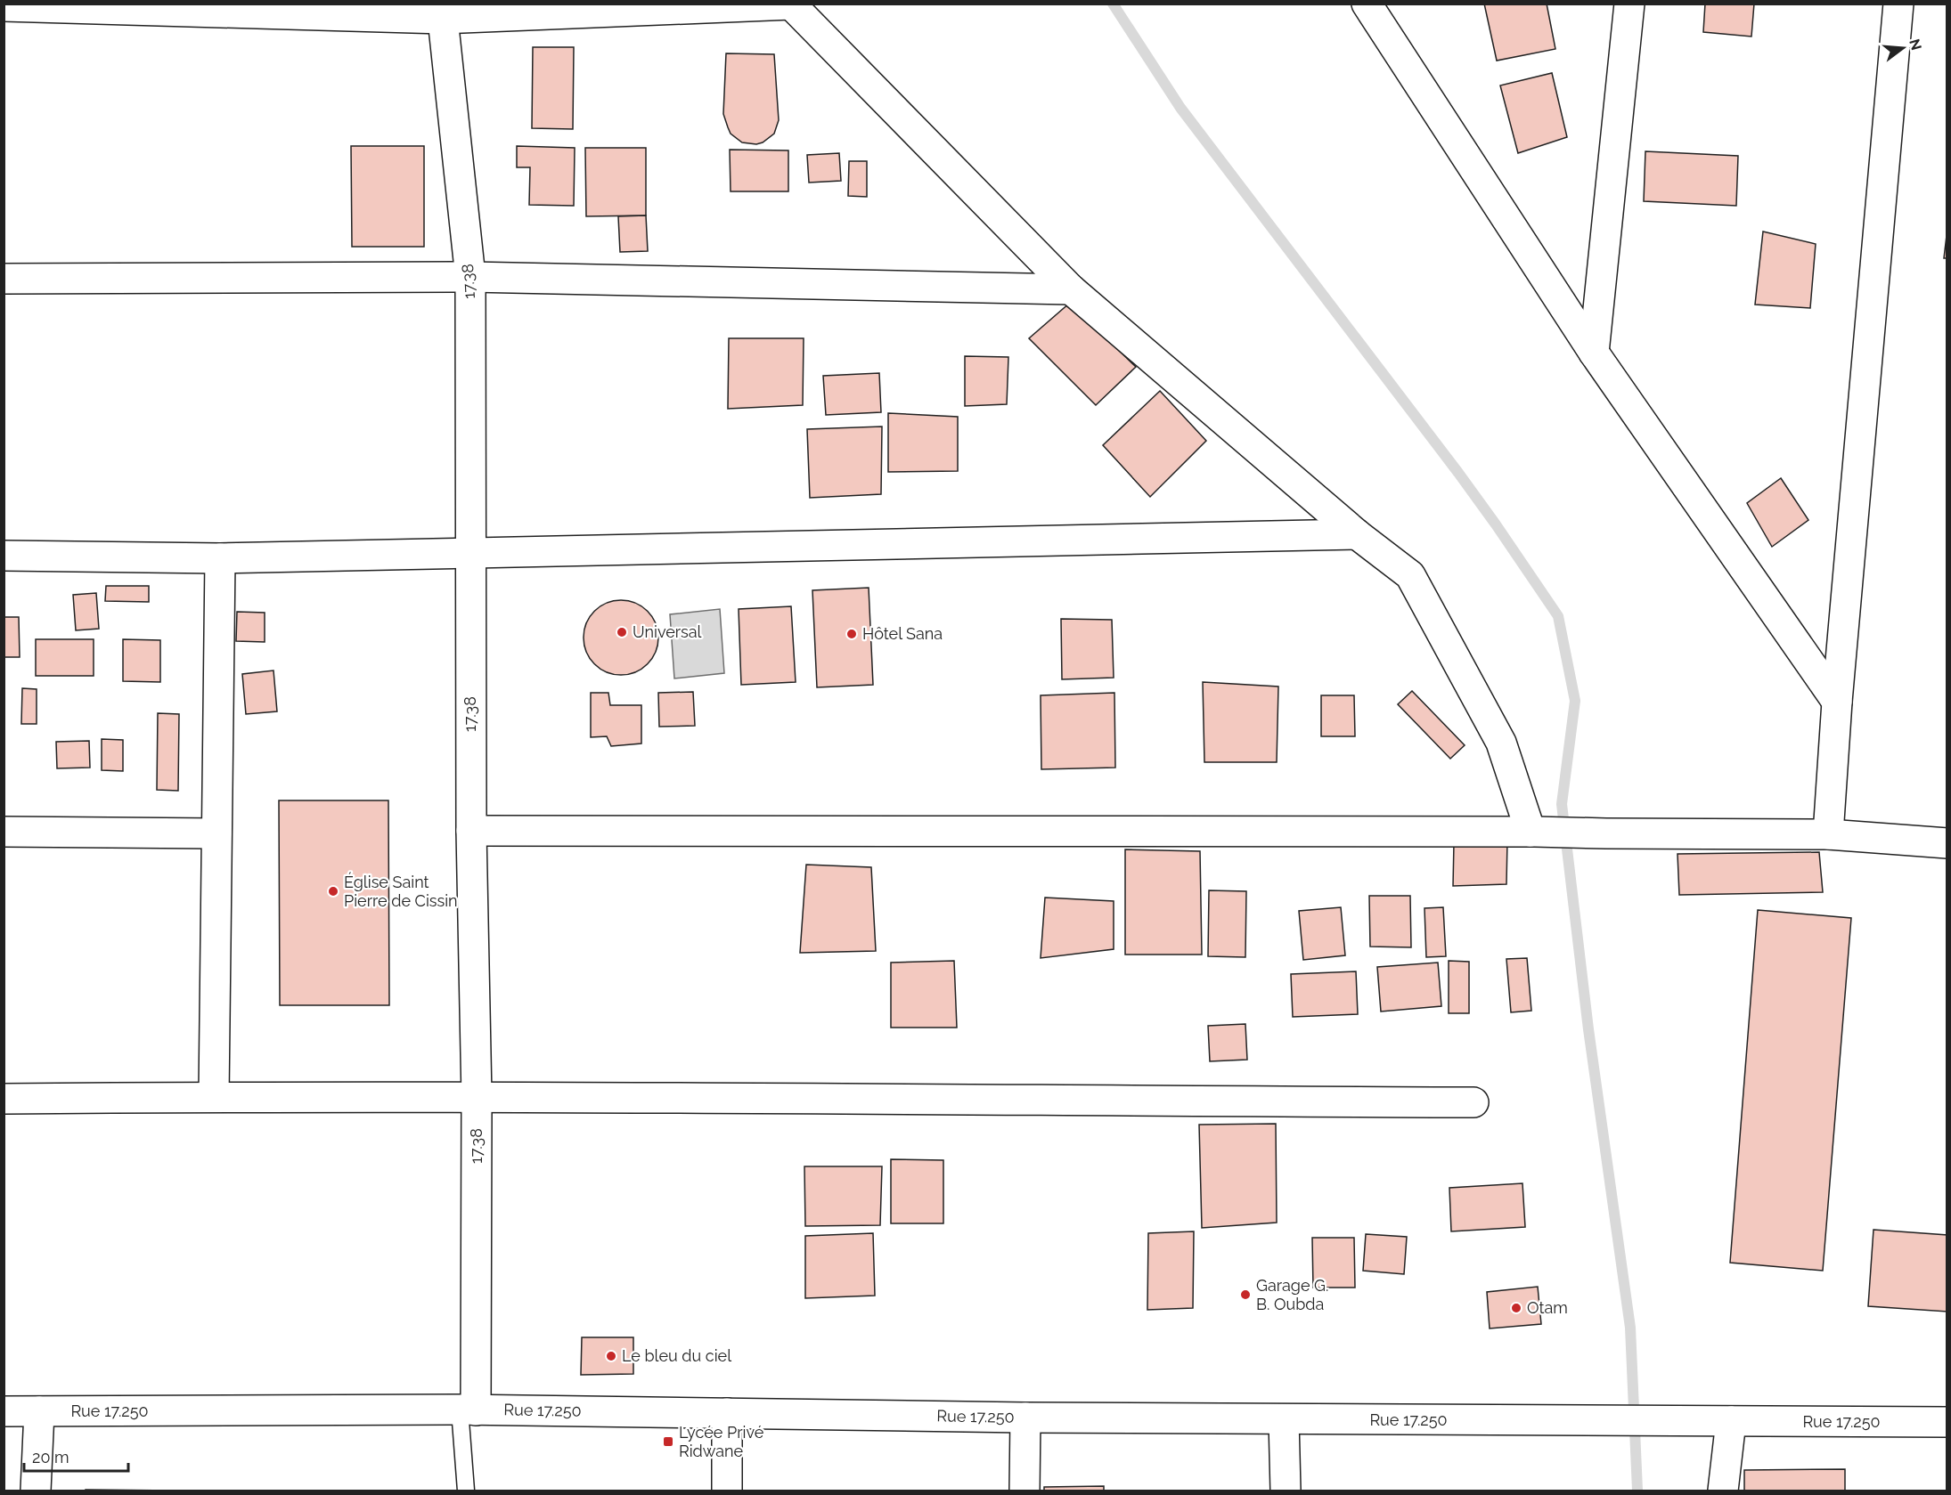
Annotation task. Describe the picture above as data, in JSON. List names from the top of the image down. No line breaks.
{"streets":{"street":["17.38","Rue 17.250"]},"crossings":[["17.38","Rue 17.250"]],"places":{"other":["Universal","Hôtel Sana","Église Saint Pierre de Cissin","Garage G. B. Oubda","Otam","Le bleu du ciel"],"transit":["Lycée Privé Ridwane"]},"scale_bar":"20 m","north":"right"}
